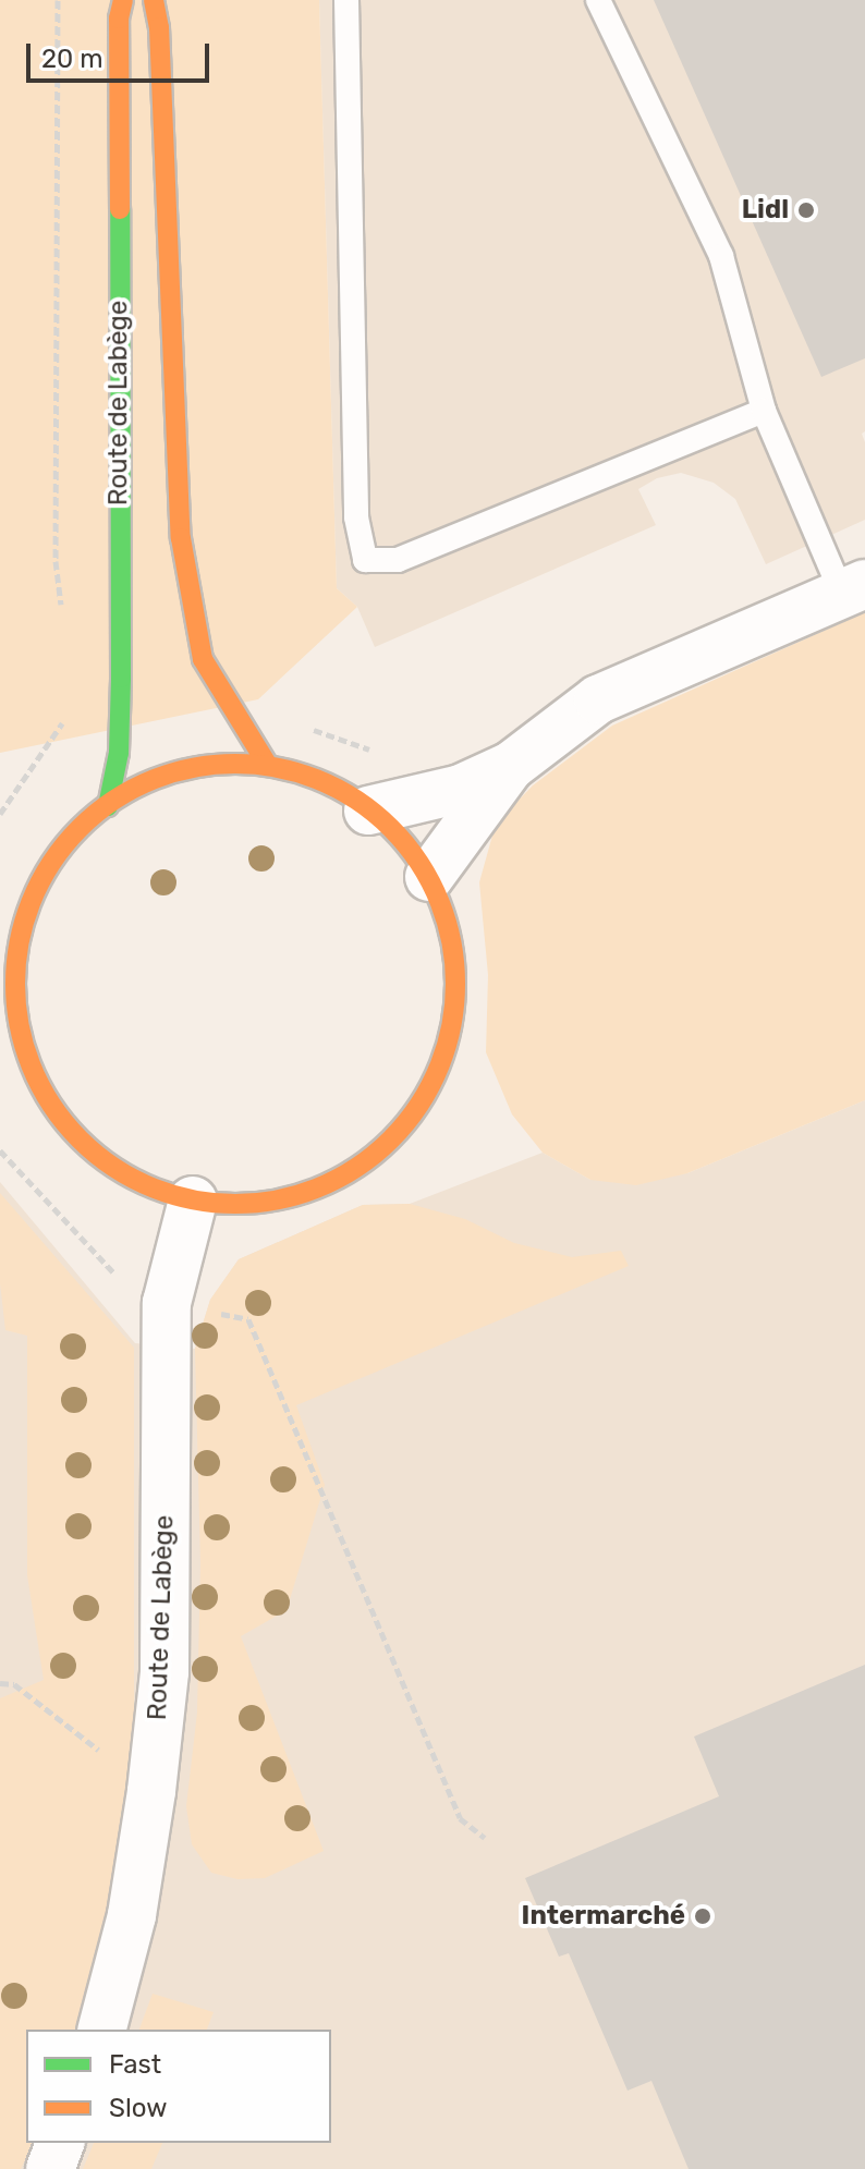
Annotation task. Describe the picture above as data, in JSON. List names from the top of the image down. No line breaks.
{"streets":{"street":["Route de Labège"]},"places":["Lidl","Intermarché"],"legend":["Fast","Slow"],"scale_bar":"20 m"}
